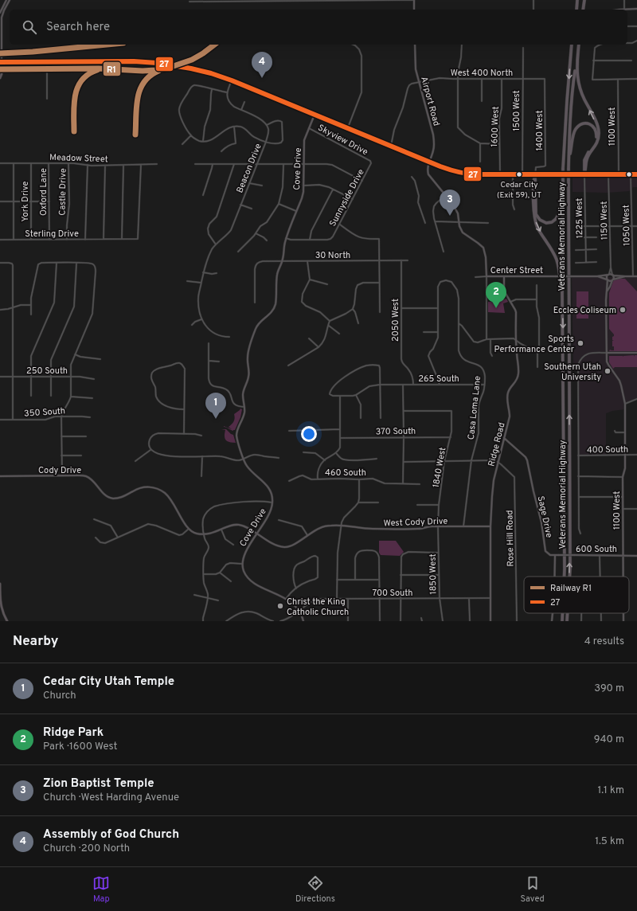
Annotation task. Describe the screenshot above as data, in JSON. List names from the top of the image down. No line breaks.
{"streets":{"highway":["Veterans Memorial Highway"],"street":["West 400 North","Airport Road","1500 West","1600 West","1100 West","1400 West","Skyview Drive","Meadow Street","Beacon Drive","Cove Drive","Oxford Lane","Castle Drive","Sunnyside Drive","York Drive","1225 West","1150 West","1050 West","Sterling Drive","30 North","Center Street","2050 West","250 South","265 South","Casa Loma Lane","350 South","370 South","Ridge Road","400 South","1840 West","Cody Drive","460 South","Sage Drive","West Cody Drive","Rose Hill Road","600 South","1850 West","700 South"]},"crossings":[["West 400 North","Airport Road"],["West 400 North","1500 West"],["West 400 North","1600 West"],["West 400 North","1400 West"],["Airport Road","Center Street"],["1100 West","400 South"],["1100 West","600 South"],["Skyview Drive","Cove Drive"],["Skyview Drive","Sunnyside Drive"],["Meadow Street","Oxford Lane"],["Meadow Street","Castle Drive"],["Meadow Street","York Drive"],["Meadow Street","Sterling Drive"],["Cove Drive","30 North"],["Oxford Lane","Sterling Drive"],["Castle Drive","Sterling Drive"],["York Drive","Sterling Drive"],["1150 West","Center Street"],["30 North","2050 West"],["Center Street","Ridge Road"],["2050 West","265 South"],["265 South","Casa Loma Lane"],["Casa Loma Lane","West Cody Drive"],["370 South","1840 West"],["Ridge Road","Sage Drive"],["Ridge Road","West Cody Drive"],["Ridge Road","Rose Hill Road"],["Ridge Road","700 South"],["1840 West","West Cody Drive"],["1840 West","1850 West"],["Sage Drive","600 South"],["West Cody Drive","1850 West"],["1850 West","700 South"]],"places":["Cedar City (Exit 59), UT","Eccles Coliseum","Sports Performance Center","Southern Utah University","Christ the King Catholic Church"],"lines":["rail line R1","transit line 27"],"legend":["Railway R1","27"],"page":{"search":"Search here","pins":["4","3","2","1"],"heading":["Nearby","4 results"],"list":[{"mark":"1","name":"Cedar City Utah Temple","note":"Church","value":"390 m"},{"mark":"2","name":"Ridge Park","note":"Park · 1600 West","value":"940 m"},{"mark":"3","name":"Zion Baptist Temple","note":"Church · West Harding Avenue","value":"1.1 km"},{"mark":"4","name":"Assembly of God Church","note":"Church · 200 North","value":"1.5 km"}],"nav":["Map","Directions","Saved"]}}
